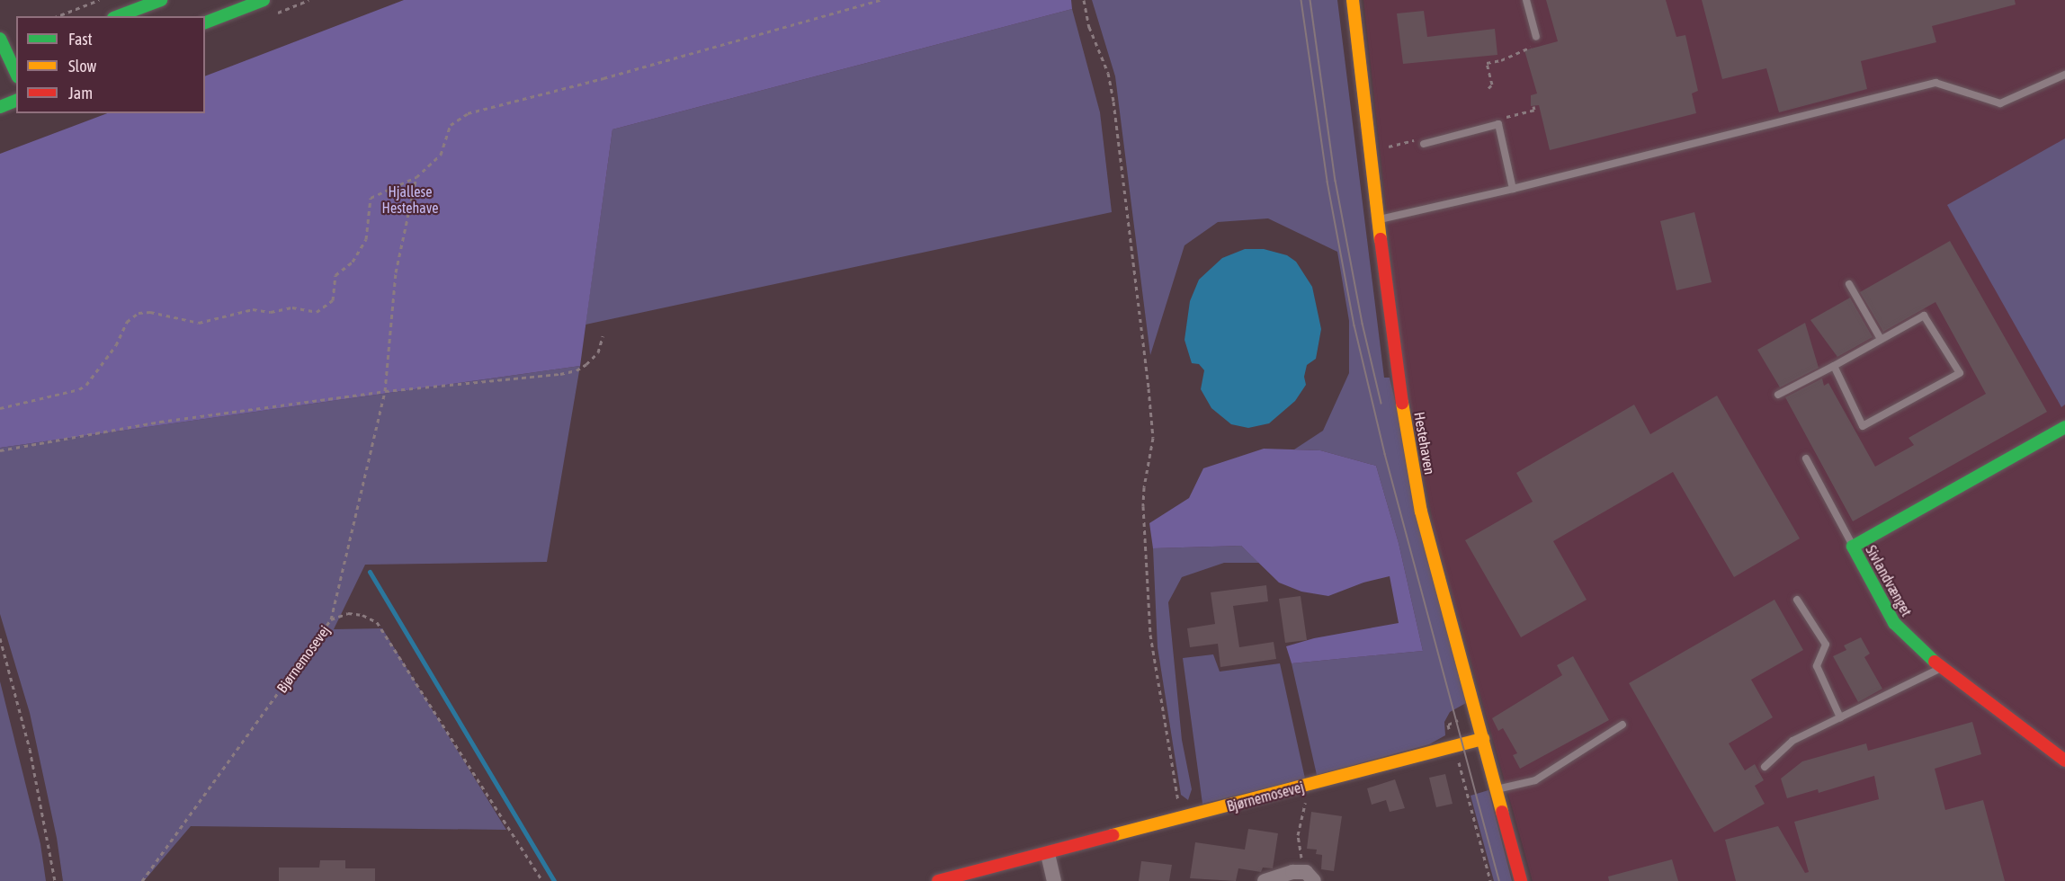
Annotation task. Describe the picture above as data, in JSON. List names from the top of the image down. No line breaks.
{"streets":{"street":["Hestehaven","Sivlandvænget","Bjørnemosevej"]},"crossings":[["Hestehaven","Bjørnemosevej"]],"parks":["Hjallese Hestehave"],"legend":["Fast","Slow","Jam"]}
